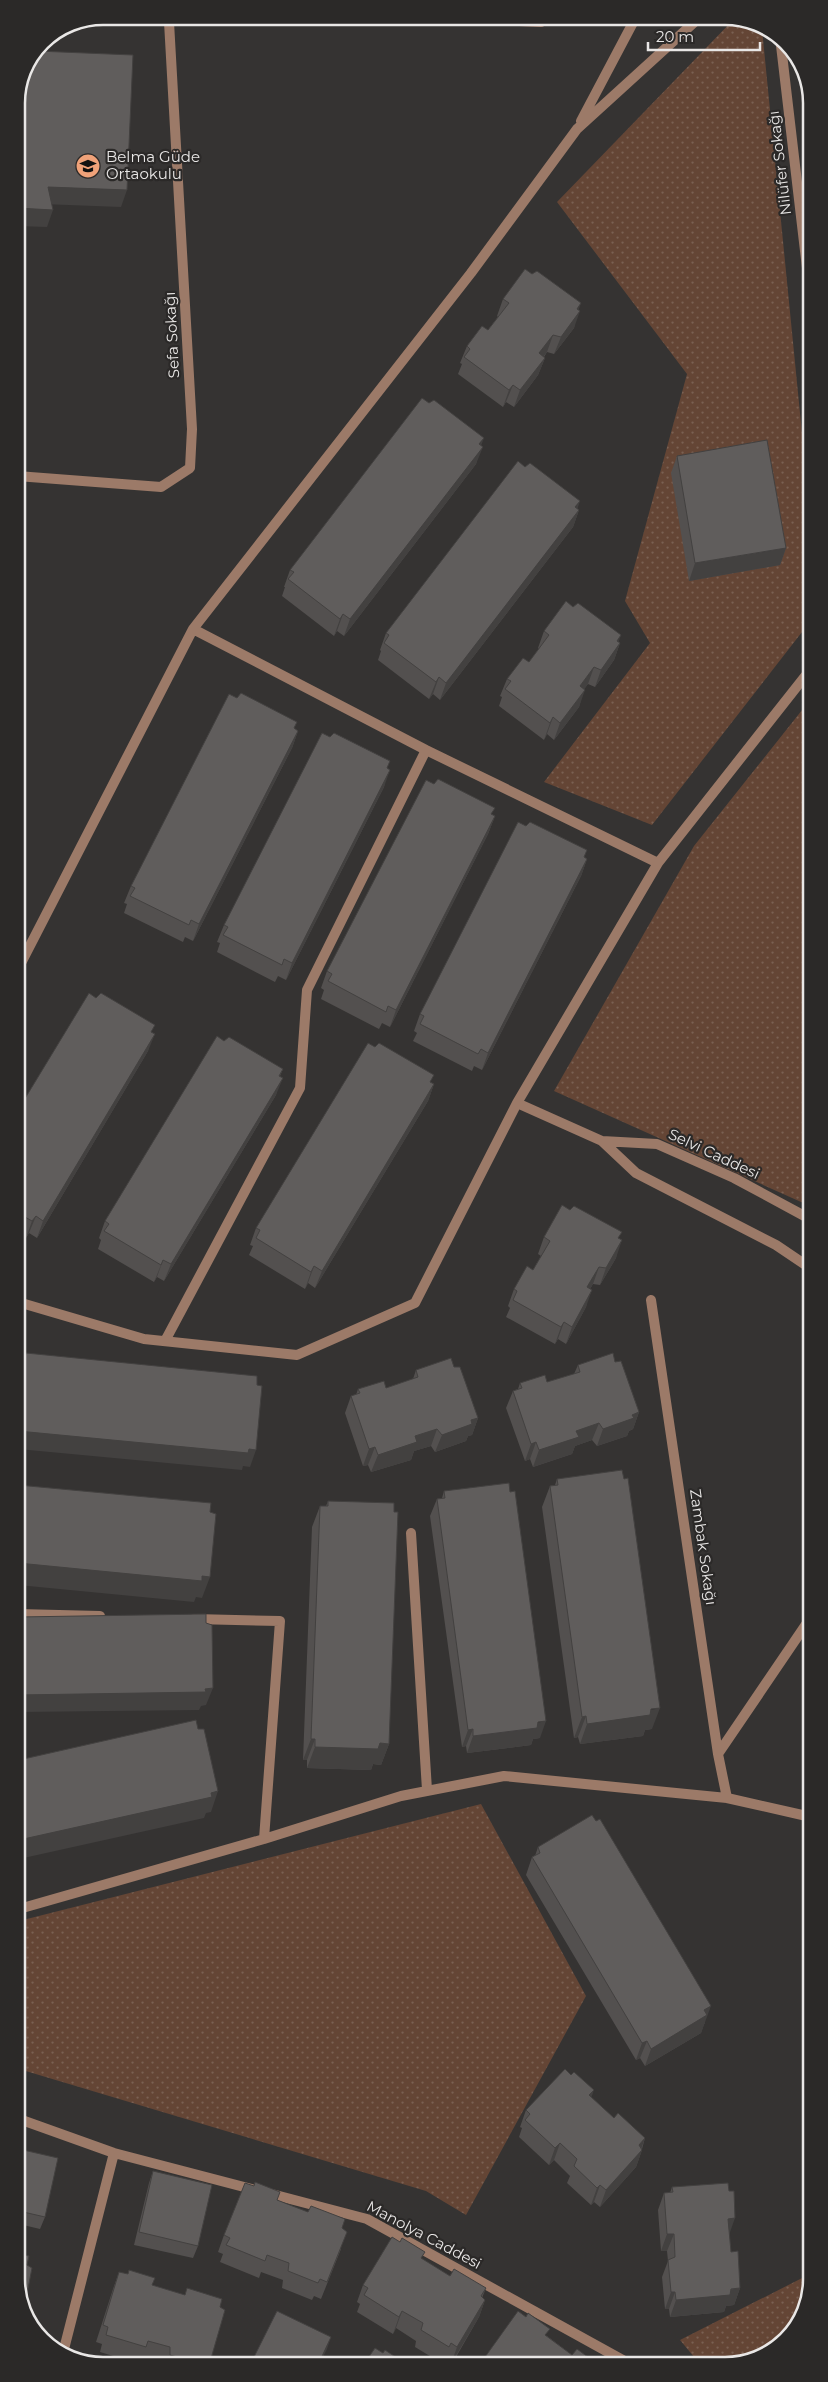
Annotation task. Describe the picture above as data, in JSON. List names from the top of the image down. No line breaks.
{"streets":{"street":["Nilüfer Sokağı","Sefa Sokağı","Selvi Caddesi","Zambak Sokağı","Manolya Caddesi"]},"places":{"school or university":["Belma Güde Ortaokulu"]},"scale_bar":"20 m"}
